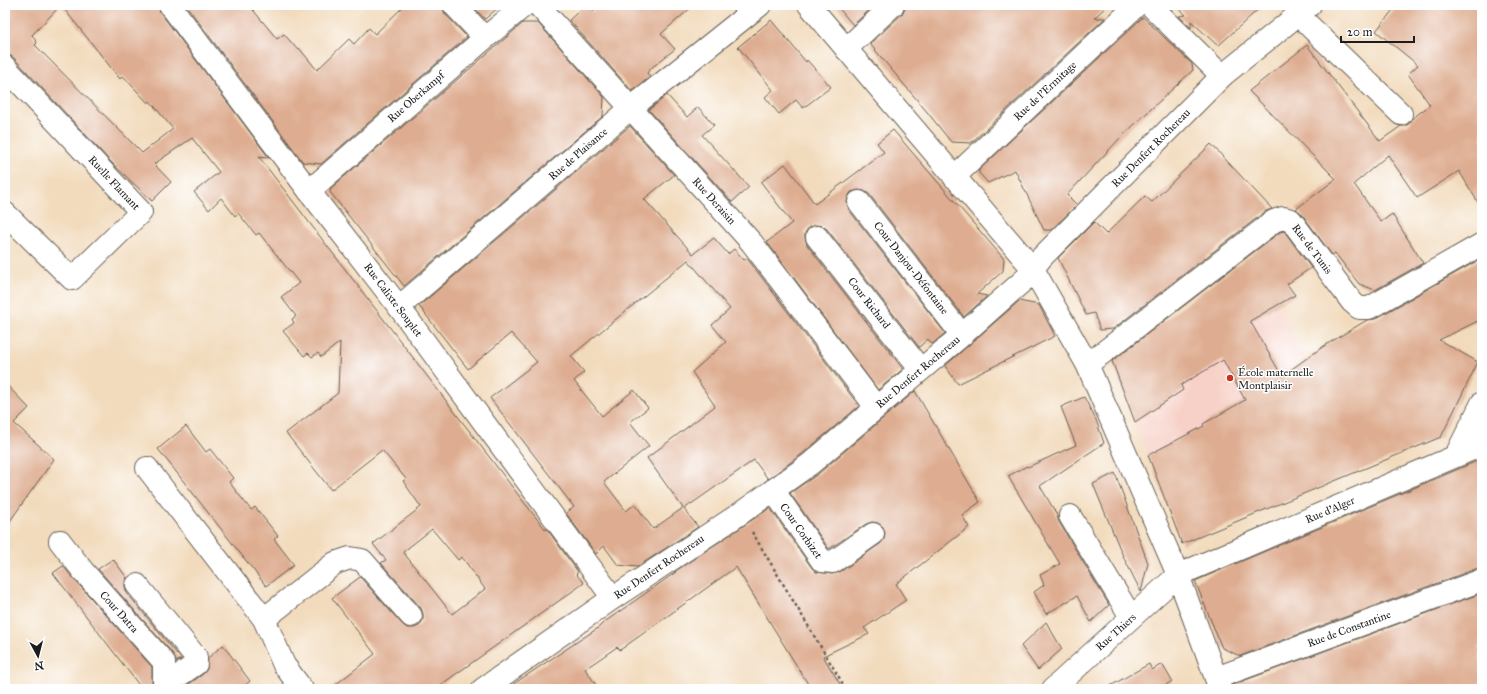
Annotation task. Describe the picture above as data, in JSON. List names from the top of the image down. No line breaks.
{"streets":{"street":["Rue de l'Ermitage","Rue Oberkampf","Rue Denfert Rochereau","Rue de Plaisance","Ruelle Flamant","Rue Deraisin","Rue de Tunis","Cour Danjou-Défontaine","Rue Calixte Souplet","Cour Richard","Rue d'Alger","Cour Corbizet","Cour Datra","Rue de Constantine","Rue Thiers"]},"crossings":[["Rue Oberkampf","Rue Calixte Souplet"],["Rue Denfert Rochereau","Rue Deraisin"],["Rue Denfert Rochereau","Cour Danjou-Défontaine"],["Rue Denfert Rochereau","Rue Calixte Souplet"],["Rue Denfert Rochereau","Cour Richard"],["Rue Denfert Rochereau","Cour Corbizet"],["Rue de Plaisance","Rue Deraisin"],["Rue de Plaisance","Rue Calixte Souplet"],["Rue d'Alger","Rue Thiers"]],"places":["École maternelle Montplaisir"],"scale_bar":"20 m","north":"bottom"}
